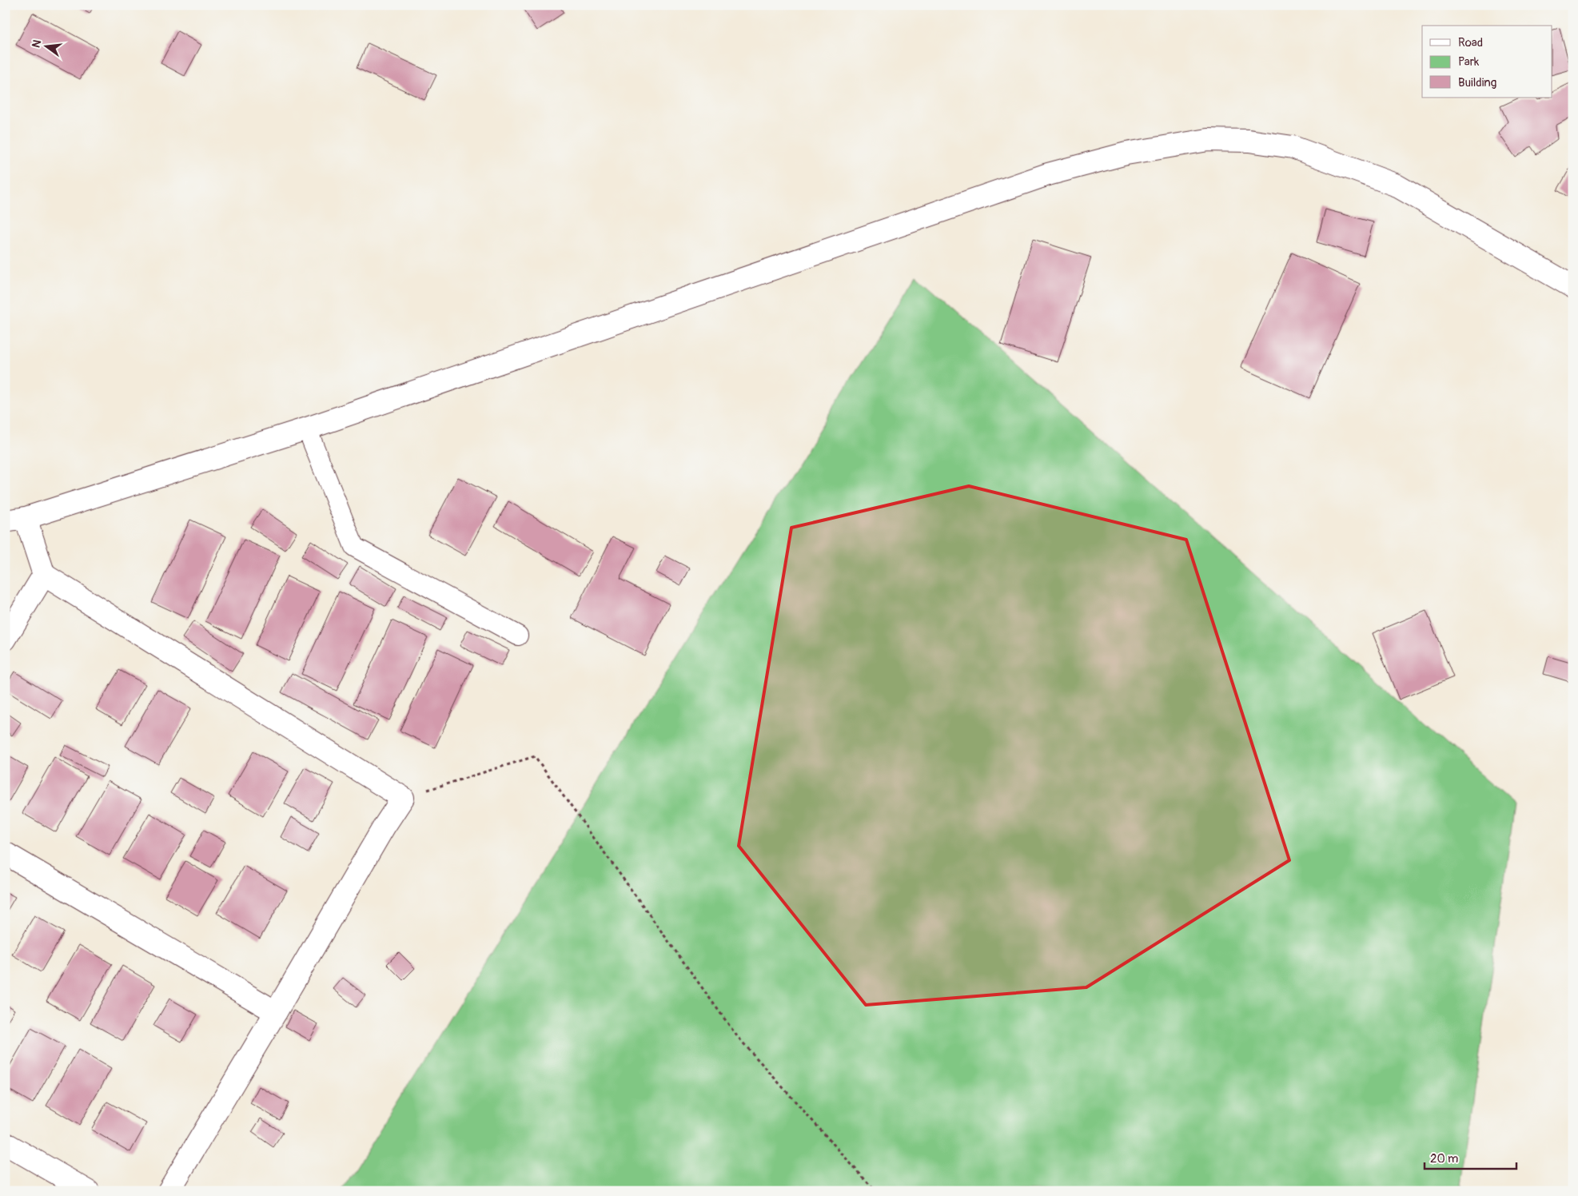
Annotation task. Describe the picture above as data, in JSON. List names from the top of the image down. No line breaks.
{"legend":["Road","Park","Building"],"scale_bar":"20 m","north":"left"}
